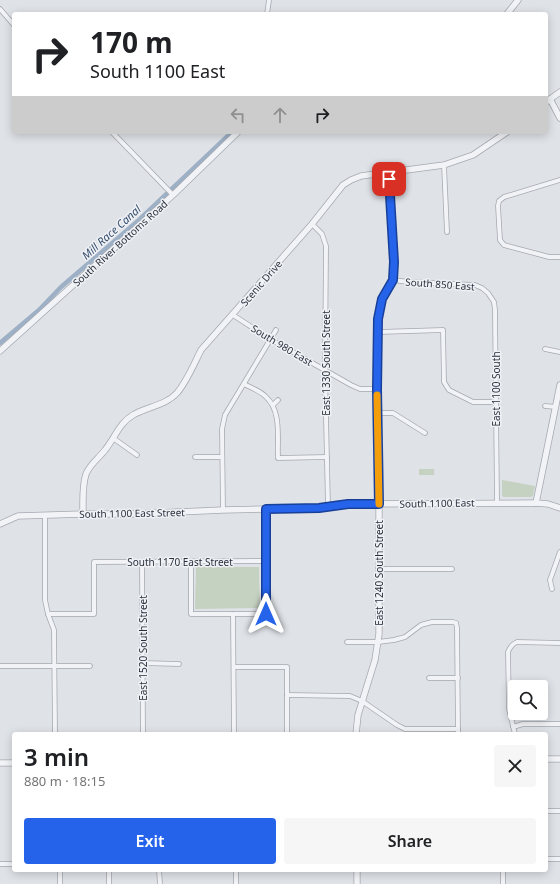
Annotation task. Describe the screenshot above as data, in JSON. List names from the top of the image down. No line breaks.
{"streets":{"street":["South River Bottoms Road","Scenic Drive","South 850 East","South 980 East","East 1330 South Street","East 1100 South","South 1100 East","South 1100 East Street","South 1170 East Street","East 1240 South Street","East 1520 South Street"]},"crossings":[["Scenic Drive","South 980 East"],["Scenic Drive","East 1330 South Street"],["Scenic Drive","South 1100 East Street"],["Scenic Drive","East 1240 South Street"],["South 850 East","East 1100 South"],["South 850 East","East 1240 South Street"],["South 980 East","East 1330 South Street"],["South 980 East","East 1240 South Street"],["East 1330 South Street","South 1100 East"],["East 1100 South","South 1100 East"],["South 1100 East","South 1100 East Street"],["South 1100 East","East 1240 South Street"],["South 1170 East Street","East 1520 South Street"]],"water":["Mill Race Canal"],"page":{"turn":["170 m","South 1100 East"],"heading":["3 min","880 m · 18:15"],"buttons":["Exit","Share"]}}
